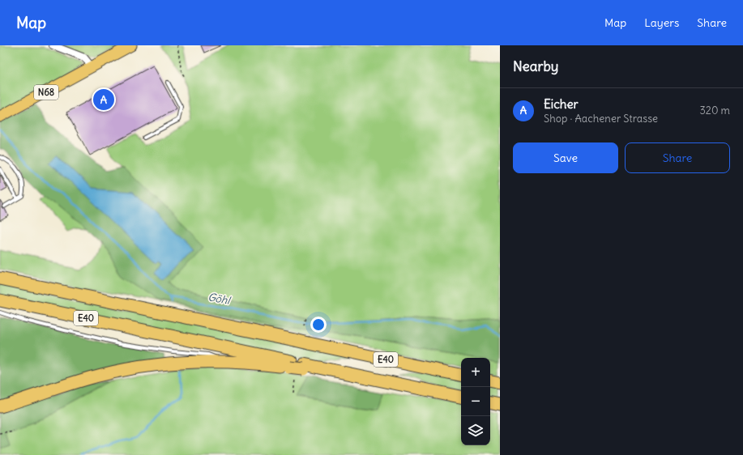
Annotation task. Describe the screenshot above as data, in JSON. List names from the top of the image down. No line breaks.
{"streets":{"highway":["E40"],"main road":["N68"]},"water":["Göhl"],"page":{"header":"Map","nav":["Map","Layers","Share"],"heading":"Nearby","pins":"A","list":[{"mark":"A","name":"Eicher","note":"Shop · Aachener Strasse","value":"320 m"}],"buttons":["Save","Share"],"map_buttons":["+","−"]}}
